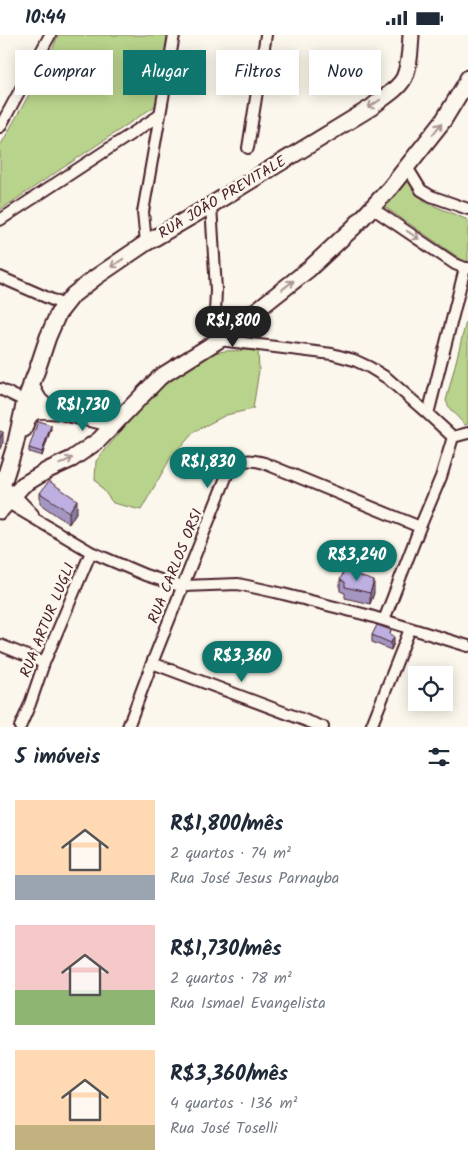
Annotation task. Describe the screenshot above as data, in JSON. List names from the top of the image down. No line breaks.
{"streets":{"main road":["RUA JOÃO PREVITALE"],"street":["RUA CARLOS ORSI","RUA ARTUR LUGLI"]},"page":{"status":"10:44","chip":["Comprar","Alugar","Filtros","Novo"],"price":["R$1,800","R$1,730","R$1,830","R$3,240","R$3,360"],"heading":"5 imóveis","list":[{"name":"R$1,800/mês","note":"2 quartos · 74 m² · Rua José Jesus Parnayba"},{"name":"R$1,730/mês","note":"2 quartos · 78 m² · Rua Ismael Evangelista"},{"name":"R$3,360/mês","note":"4 quartos · 136 m² · Rua José Toselli"}]}}
